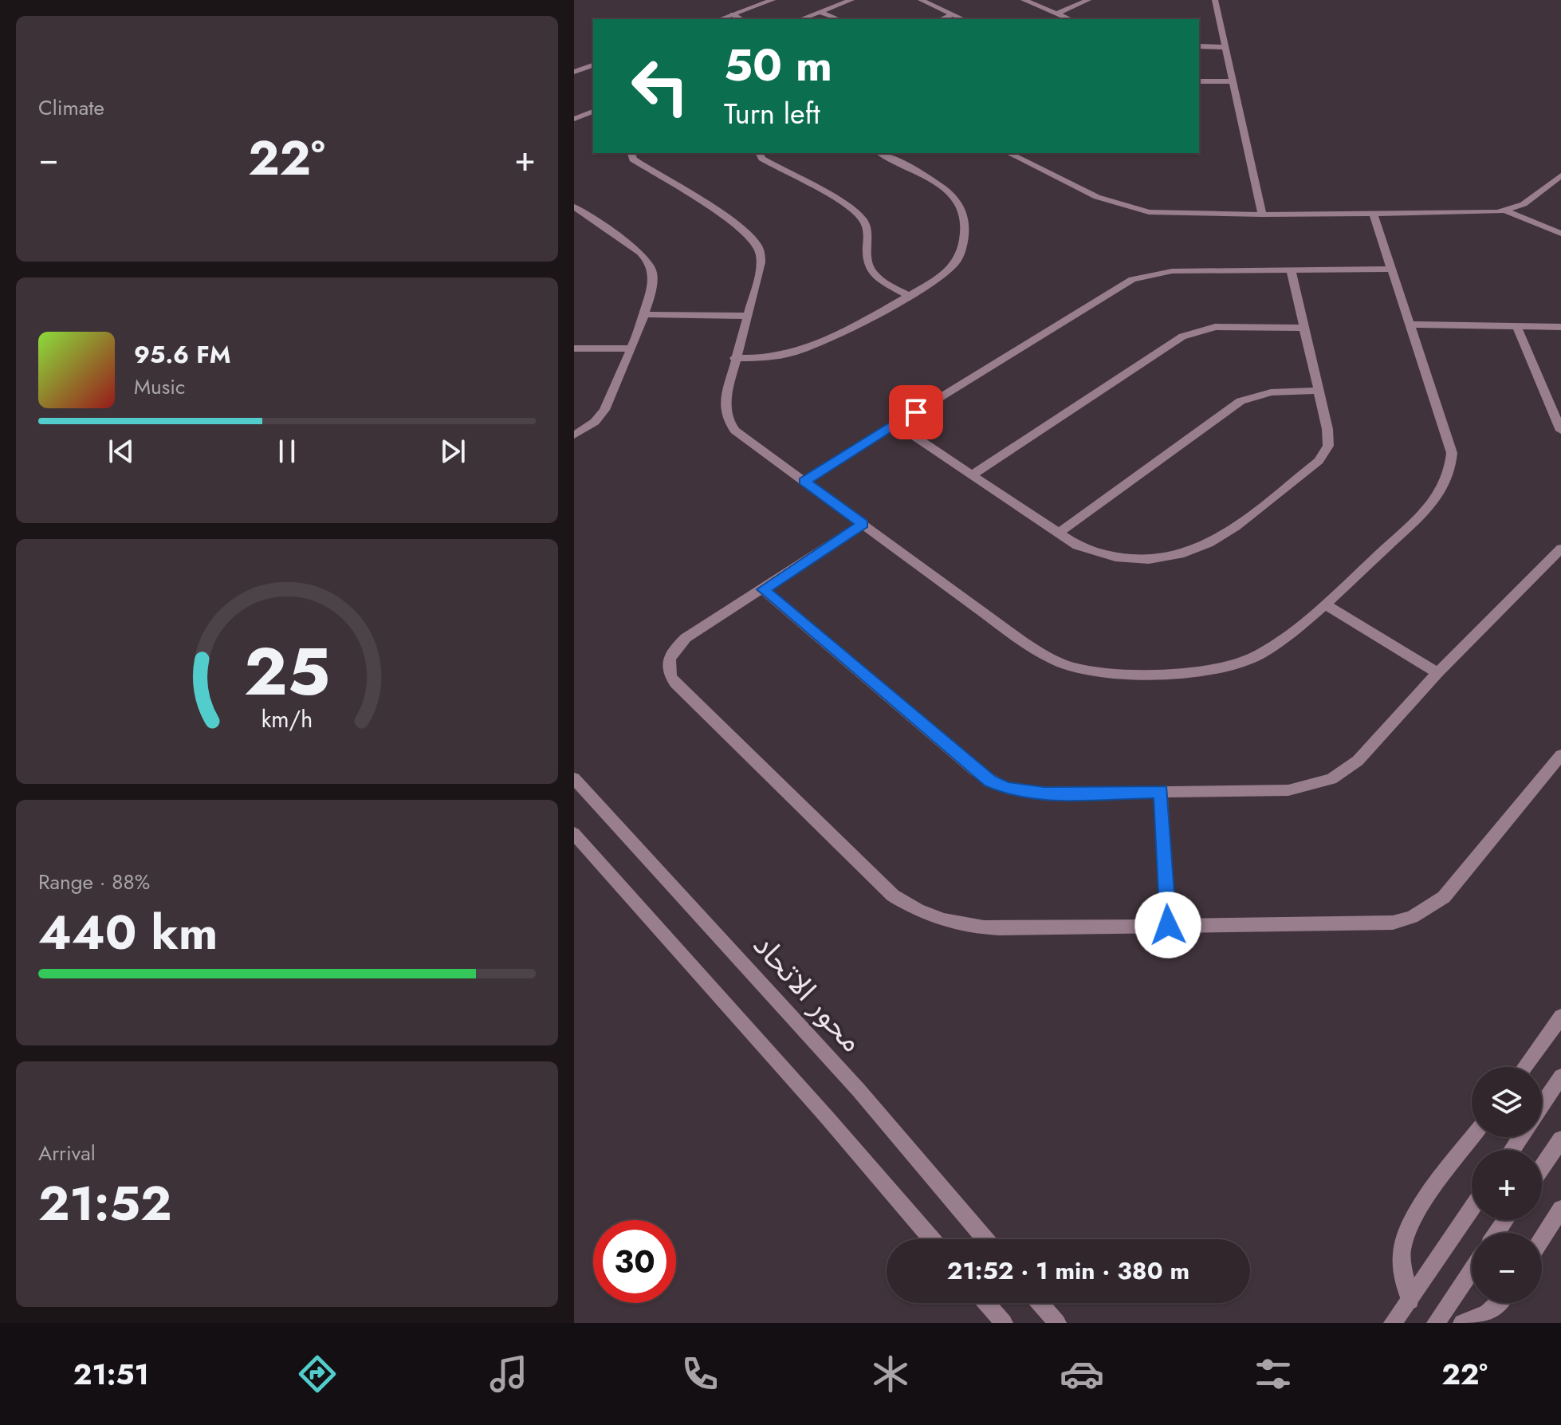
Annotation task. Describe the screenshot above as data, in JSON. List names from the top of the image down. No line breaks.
{"streets":{"street":["محور الاتحاد"]},"page":{"tile":["Climate",["Range · 88%","440 km"],["Arrival","21:52"]],"turn":["50 m","Turn left"],"heat":["−","22°","+"],"song":["95.6 FM","Music"],"map_buttons":["+","−"],"limit":"30","trip":"21:52 · 1 min · 380 m","tabs":["21:51","22°"],"gauge":["25","km/h"]}}
